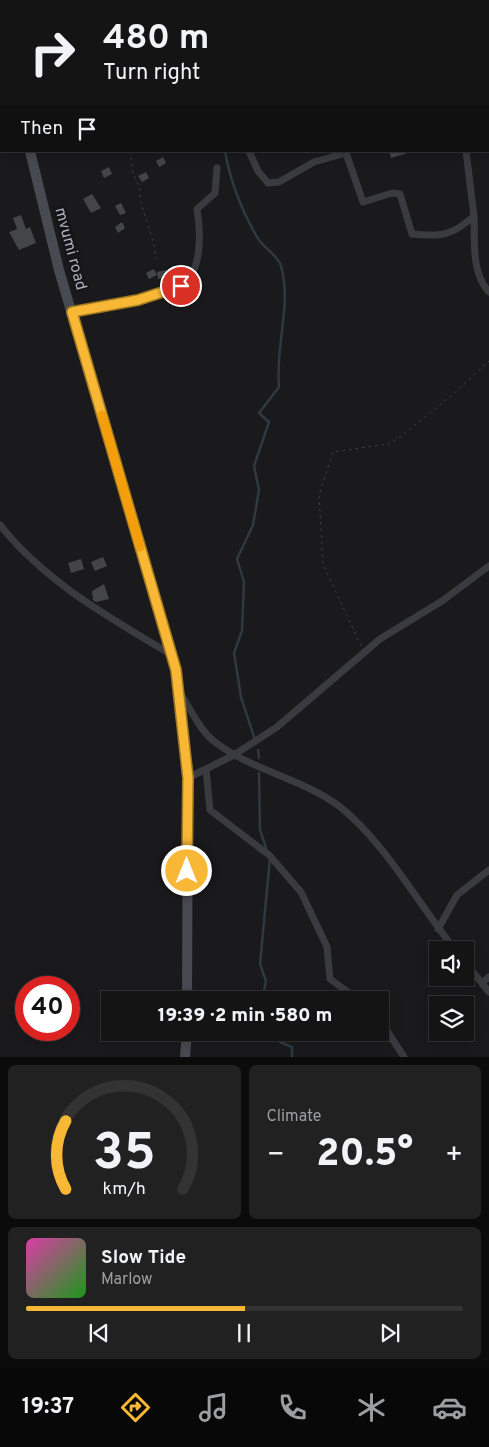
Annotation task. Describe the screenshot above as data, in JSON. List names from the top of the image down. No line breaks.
{"streets":{"street":["mvumi road"]},"page":{"turn":["480 m","Turn right"],"then":"Then","limit":"40","trip":"19:39 · 2 min · 580 m","tile":"Climate","heat":["−","20.5°","+"],"song":["Slow Tide","Marlow"],"tabs":"19:37","gauge":["35","km/h"]}}
